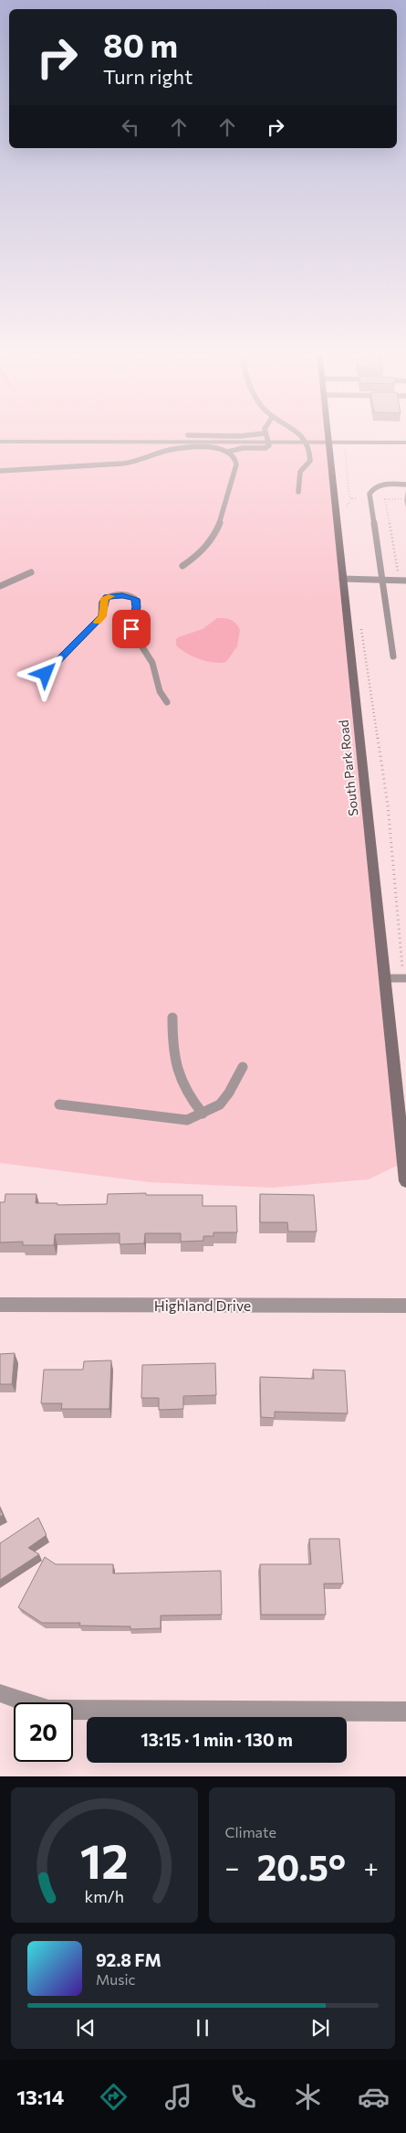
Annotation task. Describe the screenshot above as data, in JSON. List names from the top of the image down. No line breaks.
{"streets":{"street":["South Park Road","Highland Drive"]},"page":{"turn":["80 m","Turn right"],"limit":"20","trip":"13:15 · 1 min · 130 m","tile":"Climate","heat":["−","20.5°","+"],"song":["92.8 FM","Music"],"tabs":"13:14","gauge":["12","km/h"]}}
